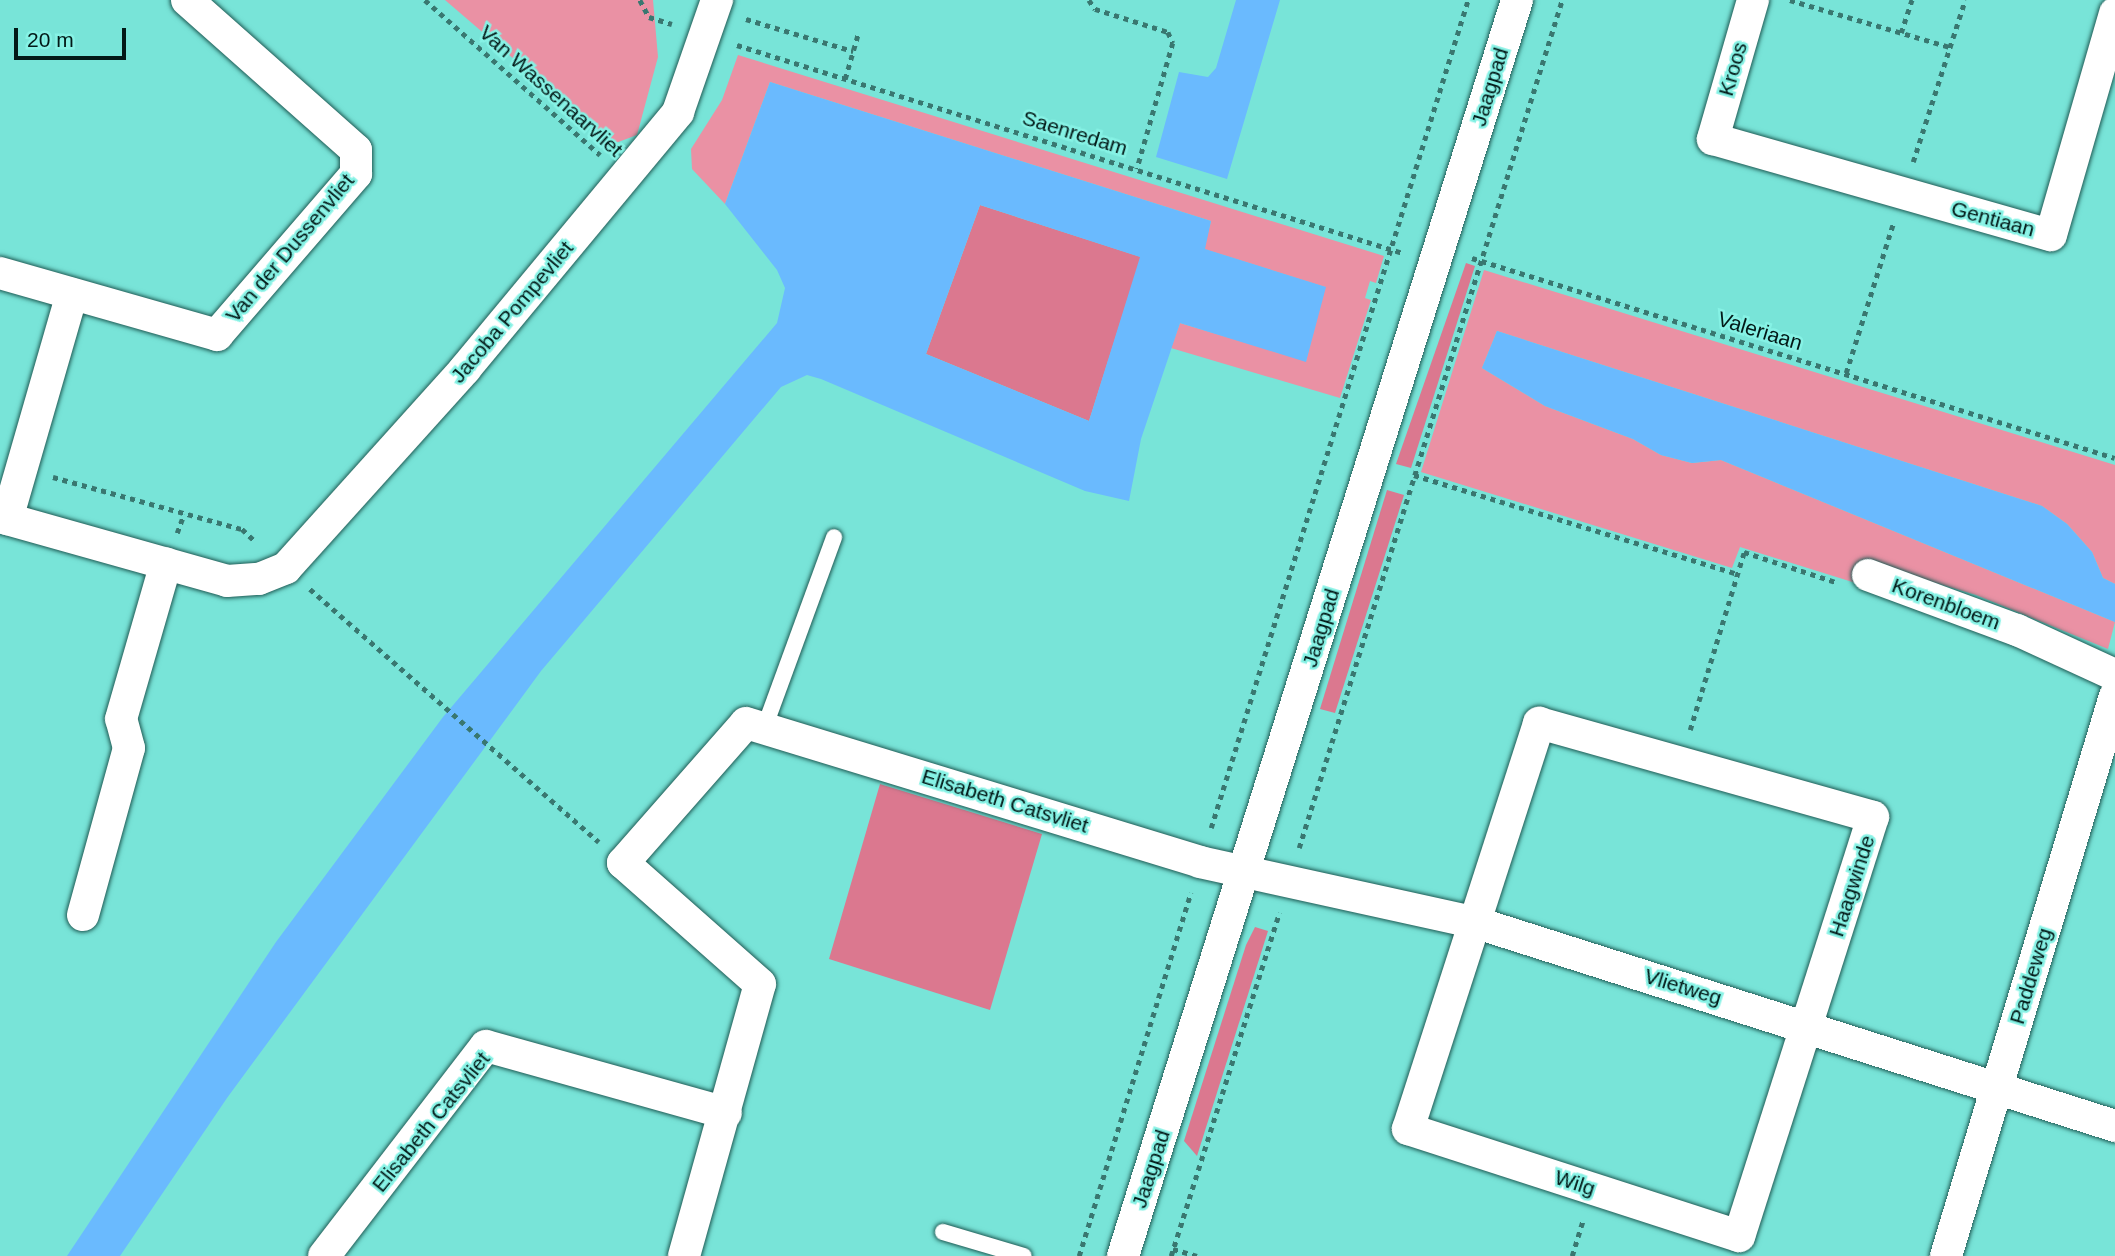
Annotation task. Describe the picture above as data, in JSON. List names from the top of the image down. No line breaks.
{"streets":{"street":["Kroos","Jaagpad","Gentiaan","Van der Dussenvliet","Jacoba Pompevliet","Korenbloem","Elisabeth Catsvliet","Haagwinde","Paddeweg","Vlietweg","Wilg"],"path":["Van Wassenaarvliet","Saenredam","Valeriaan"]},"crossings":[["Kroos","Gentiaan"],["Jaagpad","Saenredam"],["Jaagpad","Valeriaan"],["Jaagpad","Elisabeth Catsvliet"],["Jaagpad","Vlietweg"],["Van Wassenaarvliet","Jacoba Pompevliet"],["Saenredam","Jacoba Pompevliet"],["Saenredam","Valeriaan"],["Elisabeth Catsvliet","Vlietweg"],["Haagwinde","Vlietweg"],["Haagwinde","Wilg"],["Paddeweg","Vlietweg"],["Vlietweg","Wilg"]],"scale_bar":"20 m"}
